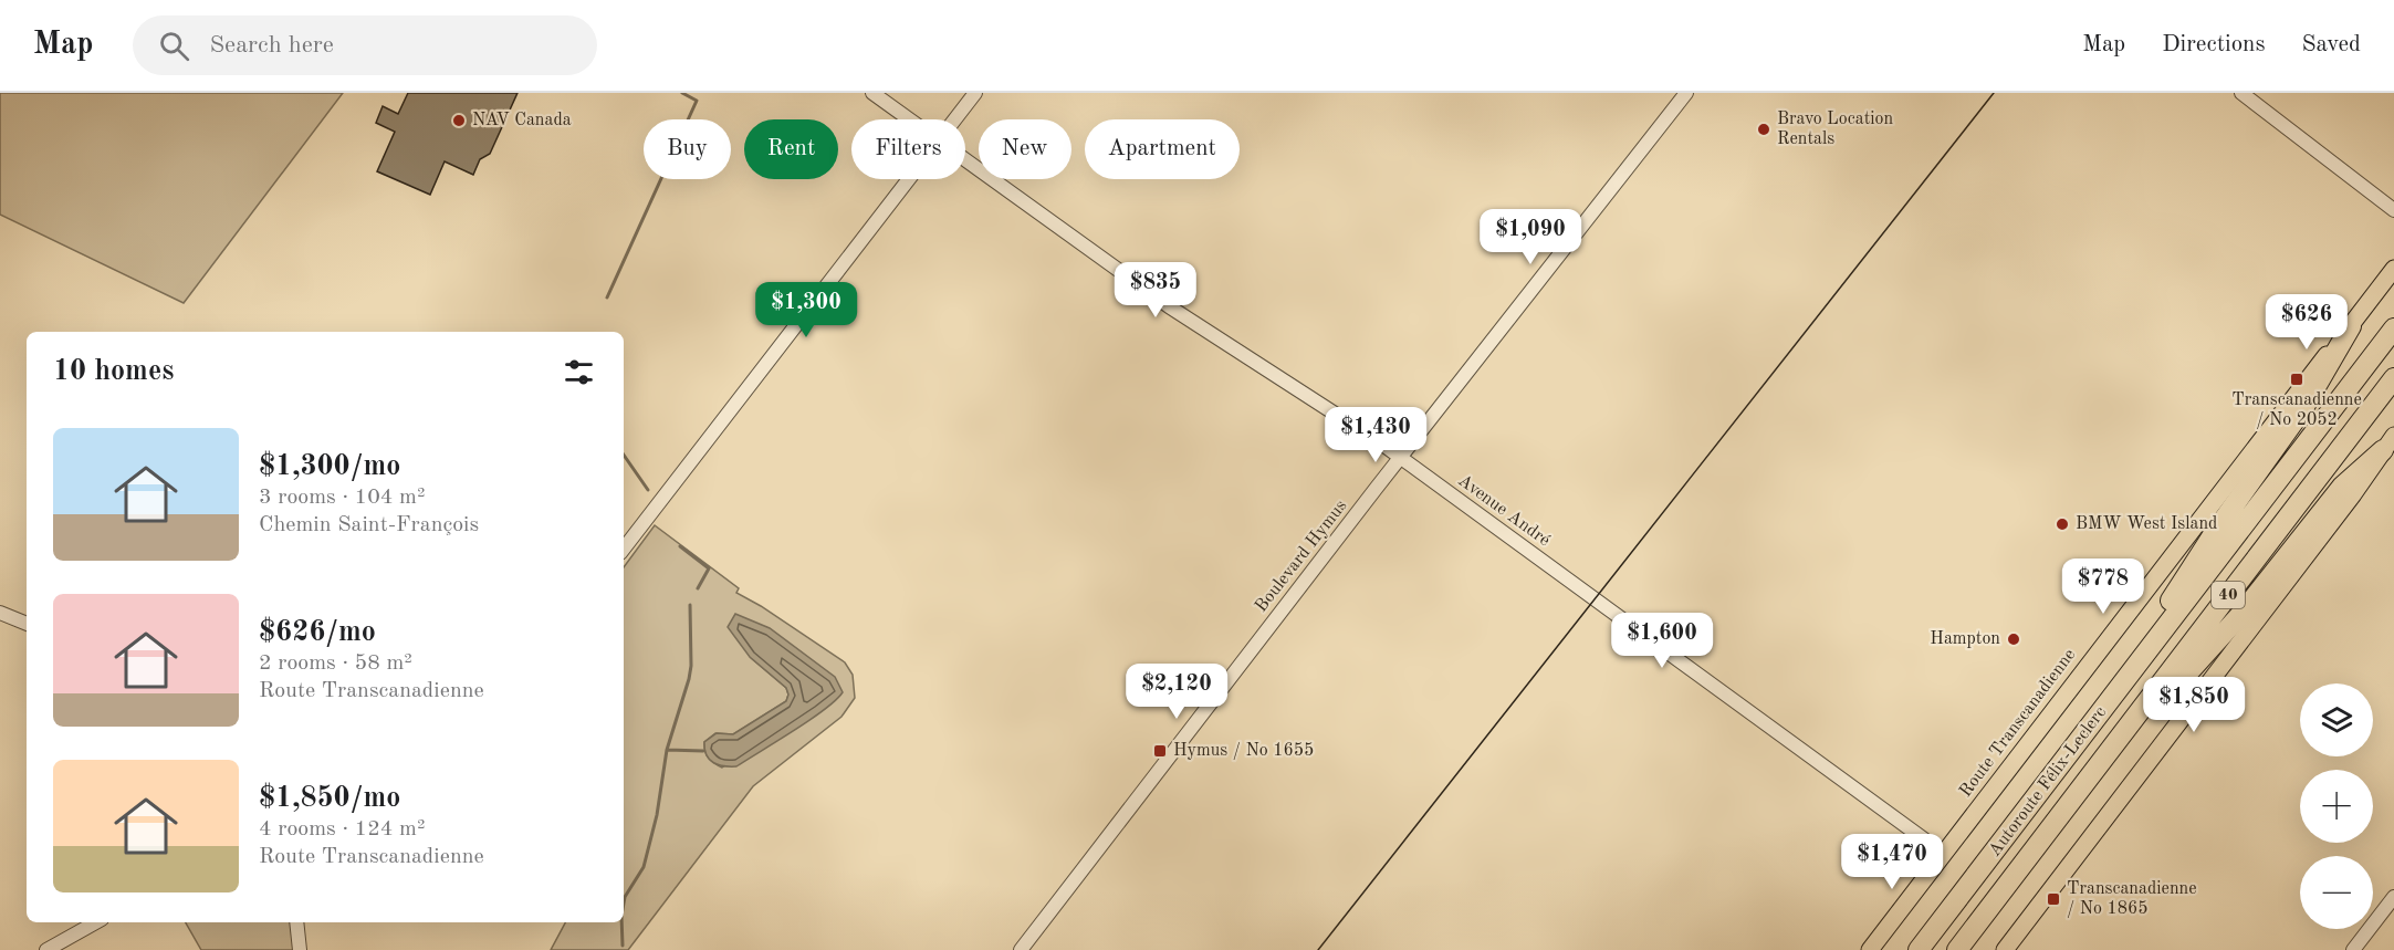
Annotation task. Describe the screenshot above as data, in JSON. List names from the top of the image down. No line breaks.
{"streets":{"highway":["40","Autoroute Félix-Leclerc"],"main road":["Route Transcanadienne"],"street":["Avenue André","Boulevard Hymus"]},"crossings":[["Avenue André","Boulevard Hymus"],["Avenue André","Route Transcanadienne"]],"places":{"other":["NAV Canada","Bravo Location Rentals","BMW West Island","Hampton"],"transit":["Transcanadienne / No 2052","Hymus / No 1655","Transcanadienne / No 1865"]},"page":{"header":"Map","search":"Search here","nav":["Map","Directions","Saved"],"chip":["Buy","Rent","Filters","New","Apartment"],"price":["$1,090","$835","$1,300","$626","$1,430","$778","$1,600","$2,120","$1,850","$1,470"],"heading":"10 homes","list":[{"name":"$1,300/mo","note":"3 rooms · 104 m² · Chemin Saint-François"},{"name":"$626/mo","note":"2 rooms · 58 m² · Route Transcanadienne"},{"name":"$1,850/mo","note":"4 rooms · 124 m² · Route Transcanadienne"}],"map_buttons":["+","−"]}}
